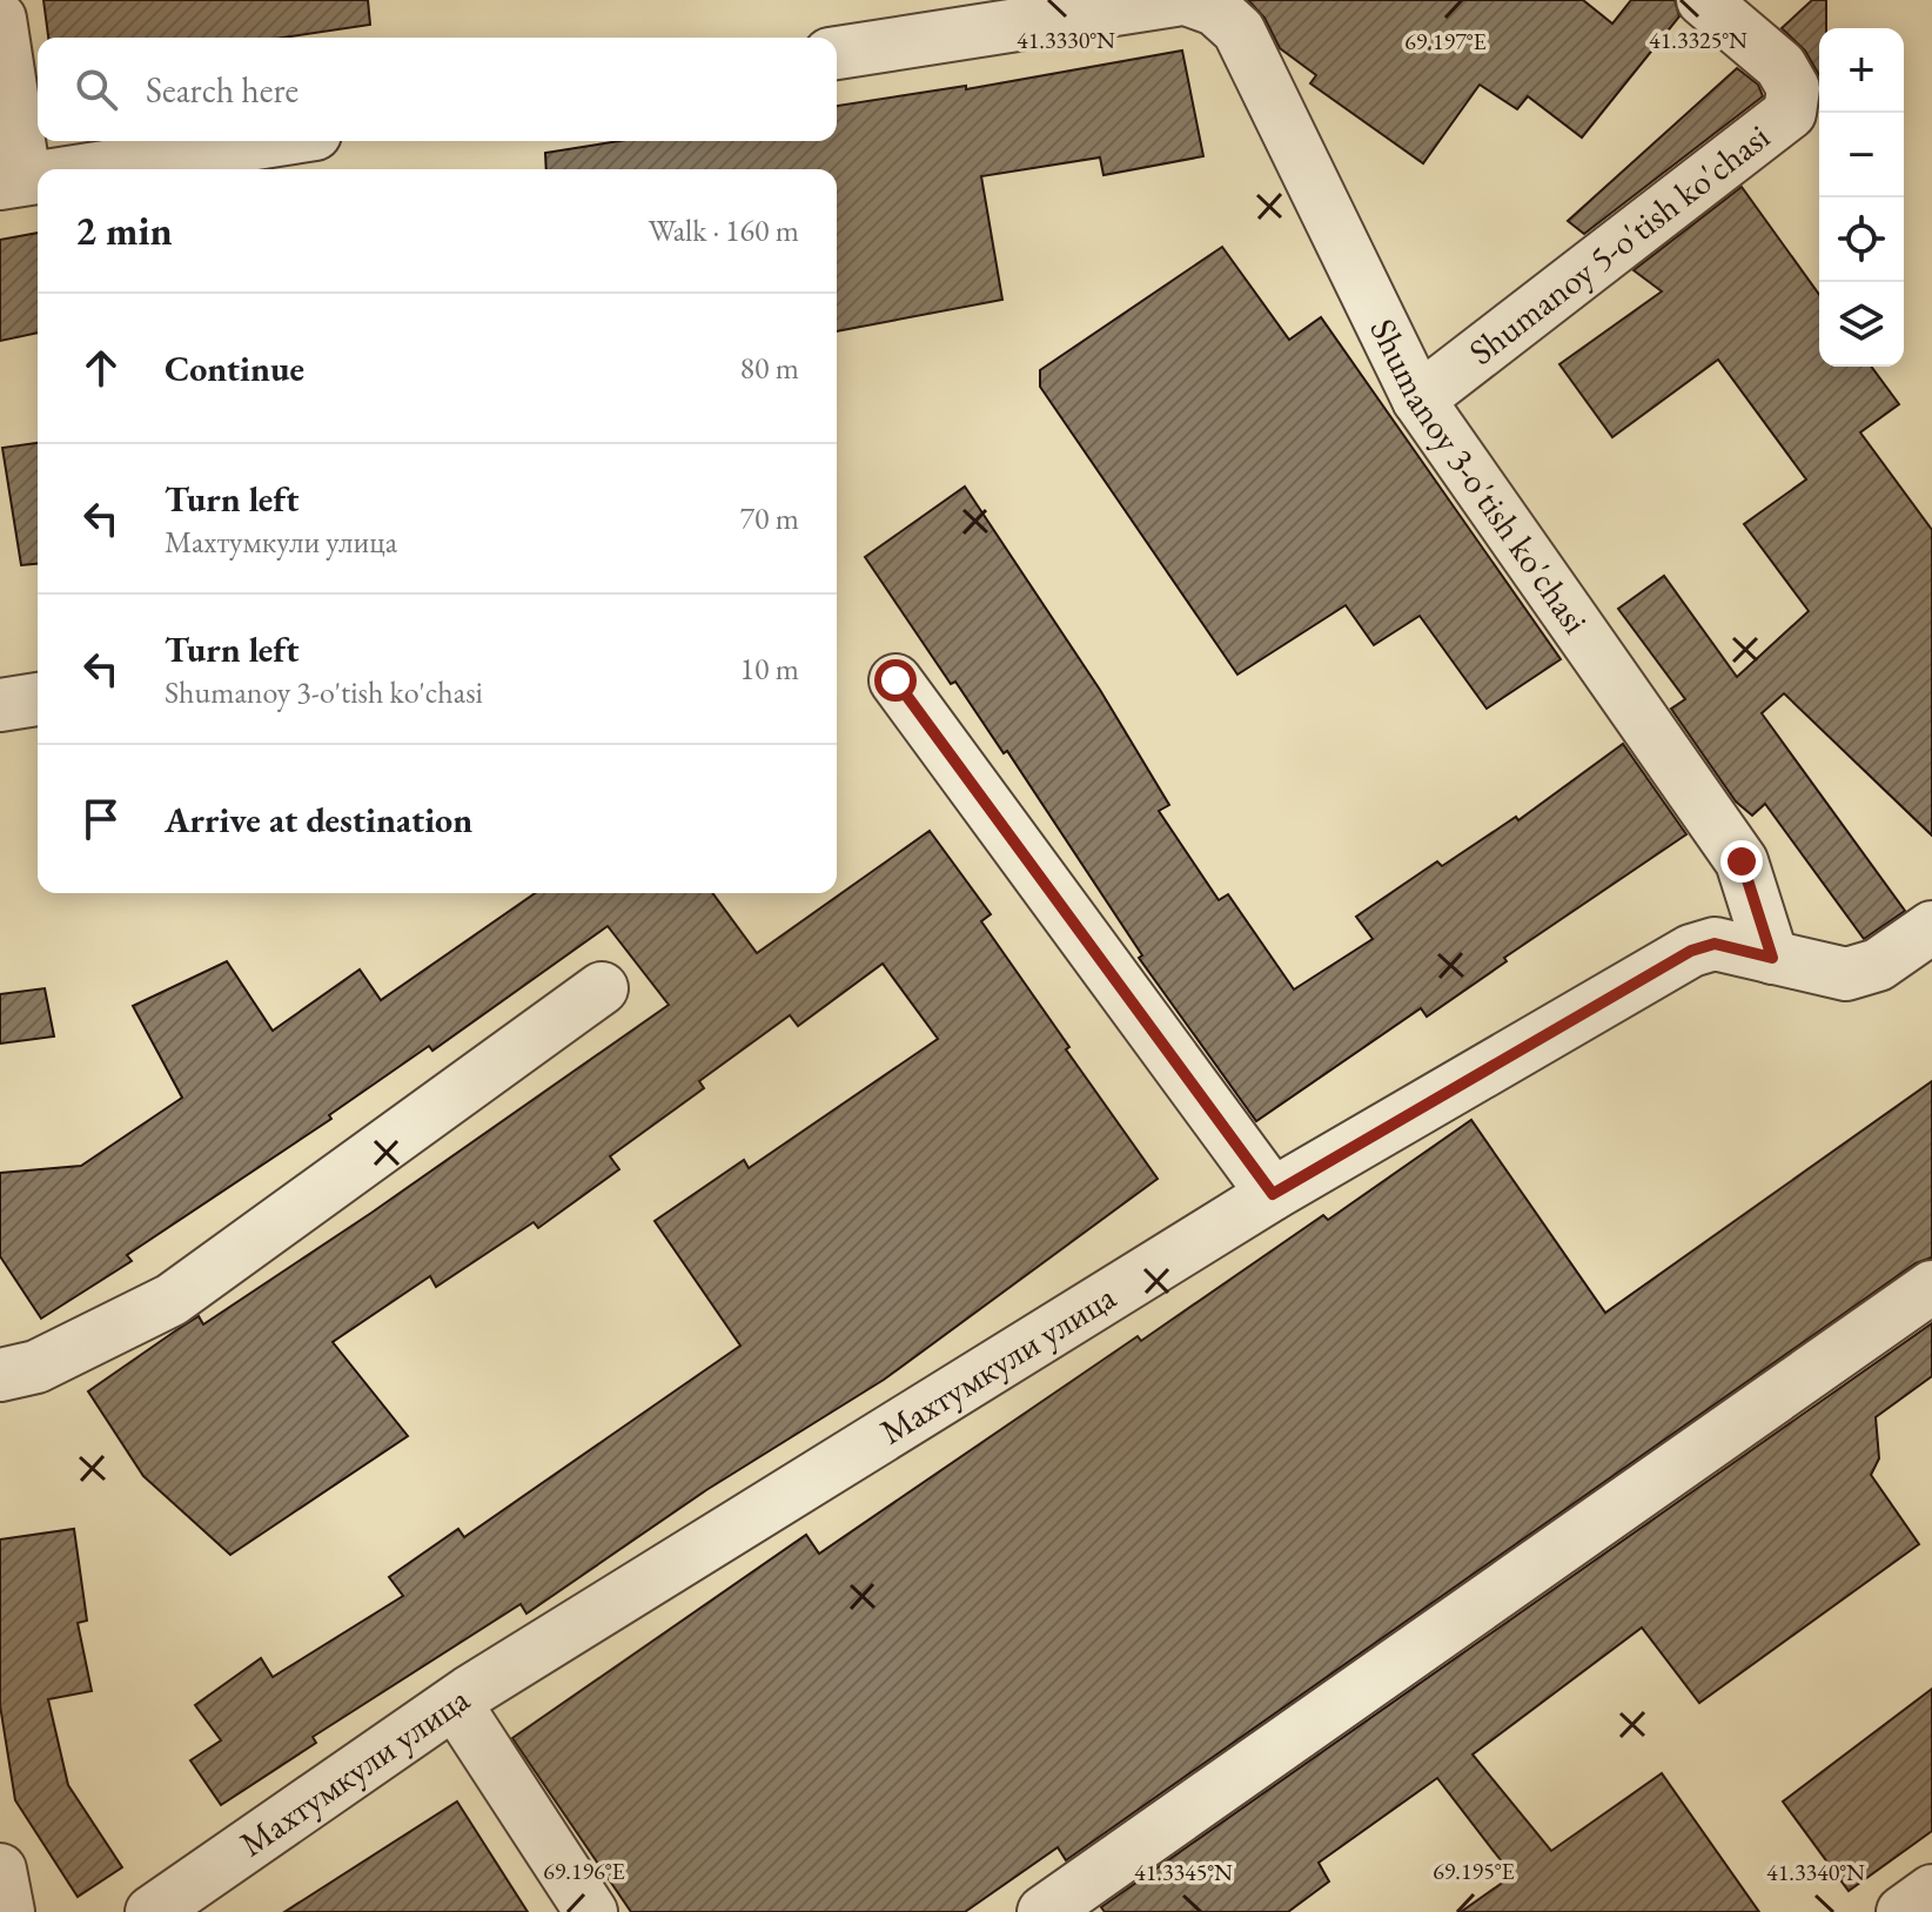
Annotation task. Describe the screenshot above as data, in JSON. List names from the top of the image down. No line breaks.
{"streets":{"street":["Shumanoy 5-o'tish ko'chasi","Shumanoy 3-o'tish ko'chasi","Махтумкули улица"]},"crossings":[["Shumanoy 5-o'tish ko'chasi","Shumanoy 3-o'tish ko'chasi"],["Shumanoy 3-o'tish ko'chasi","Махтумкули улица"]],"page":{"map_buttons":["+","−"],"search":"Search here","heading":["2 min","Walk · 160 m"],"list":[["Continue","80 m"],["Turn left","Махтумкули улица","70 m"],["Turn left","Shumanoy 3-o'tish ko'chasi","10 m"],"Arrive at destination"]},"coordinates":["41.3330°N","41.3325°N","69.197°E","69.196°E","69.195°E","41.3345°N","41.3340°N"]}
